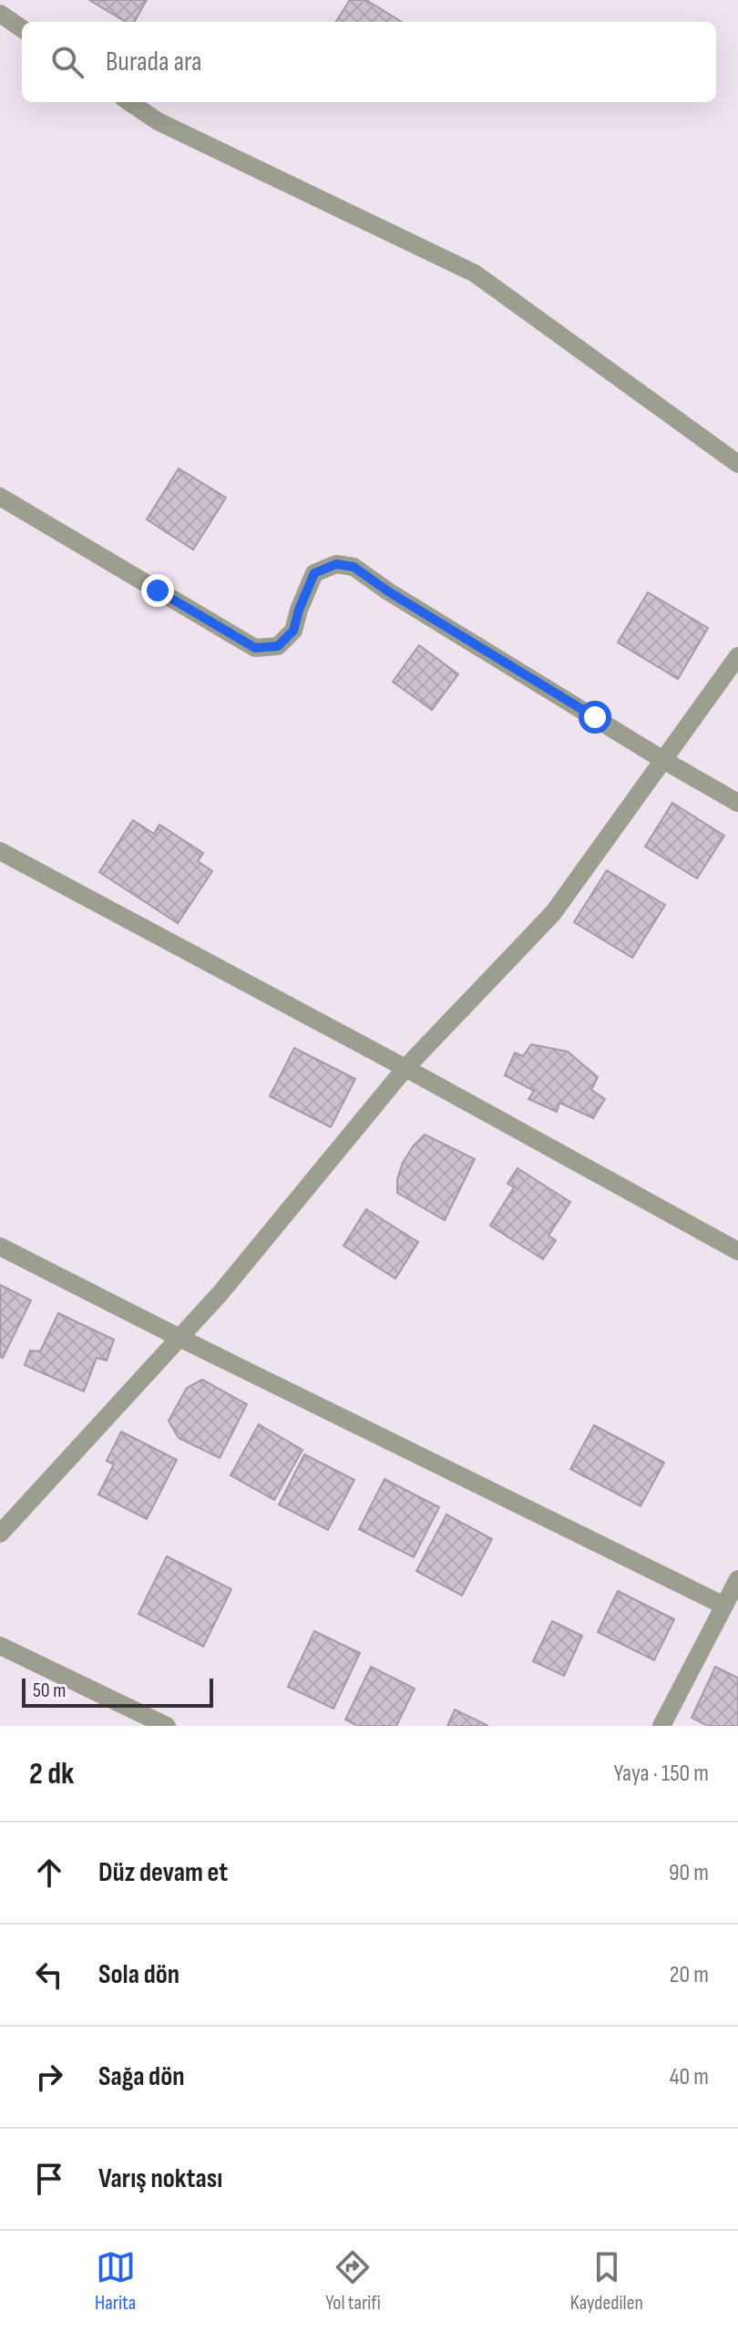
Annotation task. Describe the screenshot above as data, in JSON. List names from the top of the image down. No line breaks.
{"scale_bar":"50 m","page":{"search":"Burada ara","scale":"50 m","heading":["2 dk","Yaya · 150 m"],"list":[["Düz devam et","90 m"],["Sola dön","20 m"],["Sağa dön","40 m"],"Varış noktası"],"nav":["Harita","Yol tarifi","Kaydedilen"]}}
